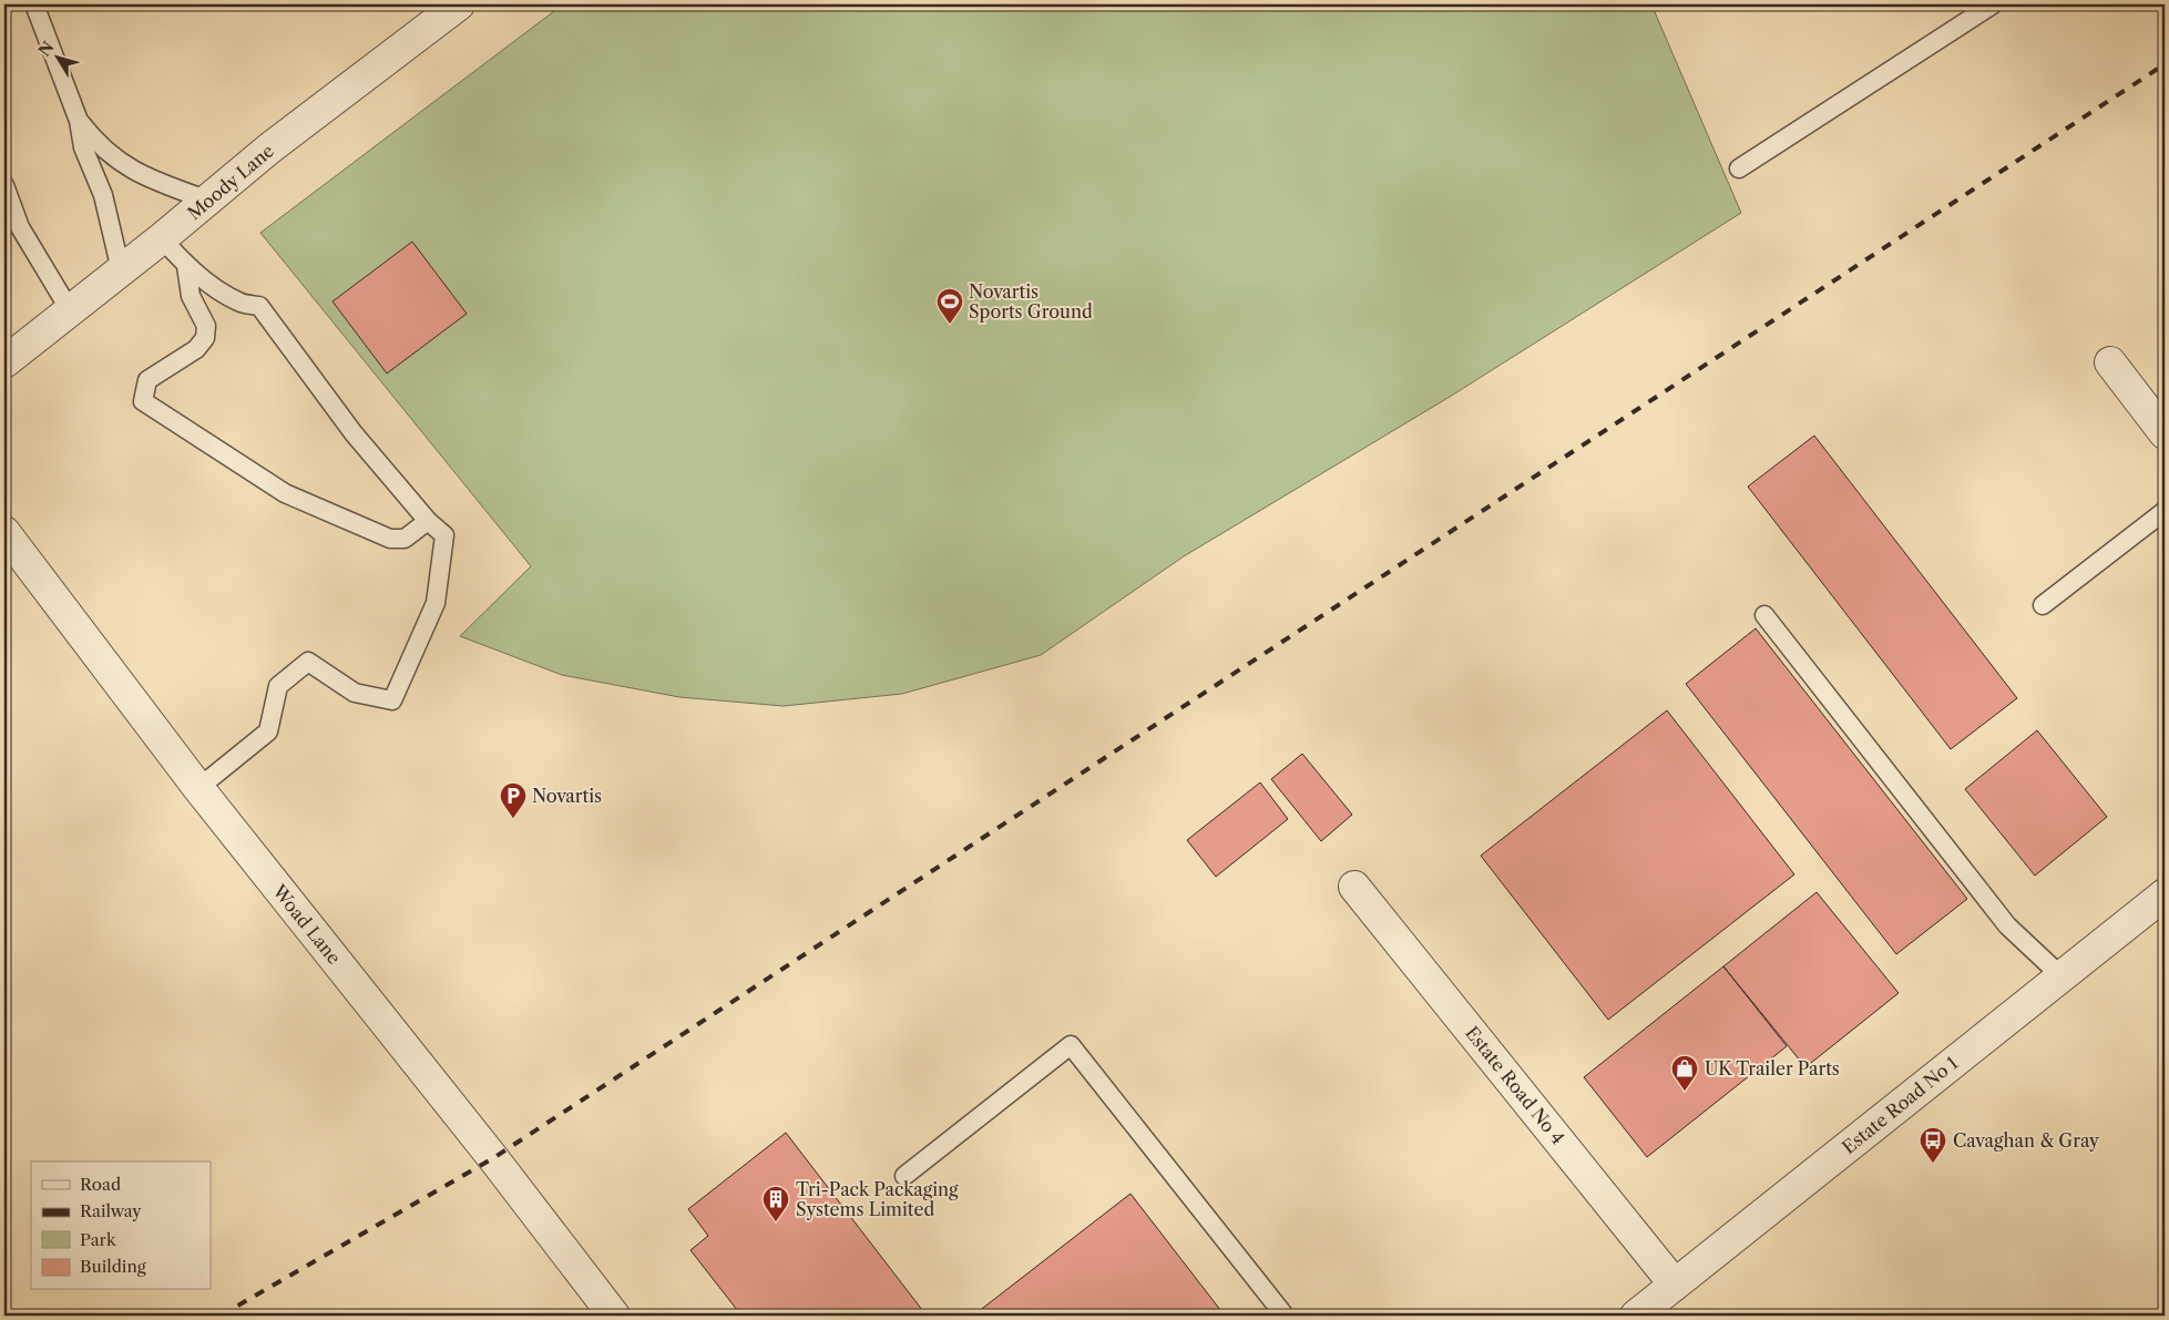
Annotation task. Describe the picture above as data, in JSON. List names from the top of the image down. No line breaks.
{"streets":{"street":["Moody Lane","Woad Lane","Estate Road No 4","Estate Road No 1"]},"crossings":[["Estate Road No 4","Estate Road No 1"]],"places":{"sports":["Novartis Sports Ground"],"parking":["Novartis"],"shop":["UK Trailer Parts"],"bus stop":["Cavaghan & Gray"],"building":["Tri-Pack Packaging Systems Limited"]},"legend":["Road","Railway","Park","Building"],"north":"top left"}
